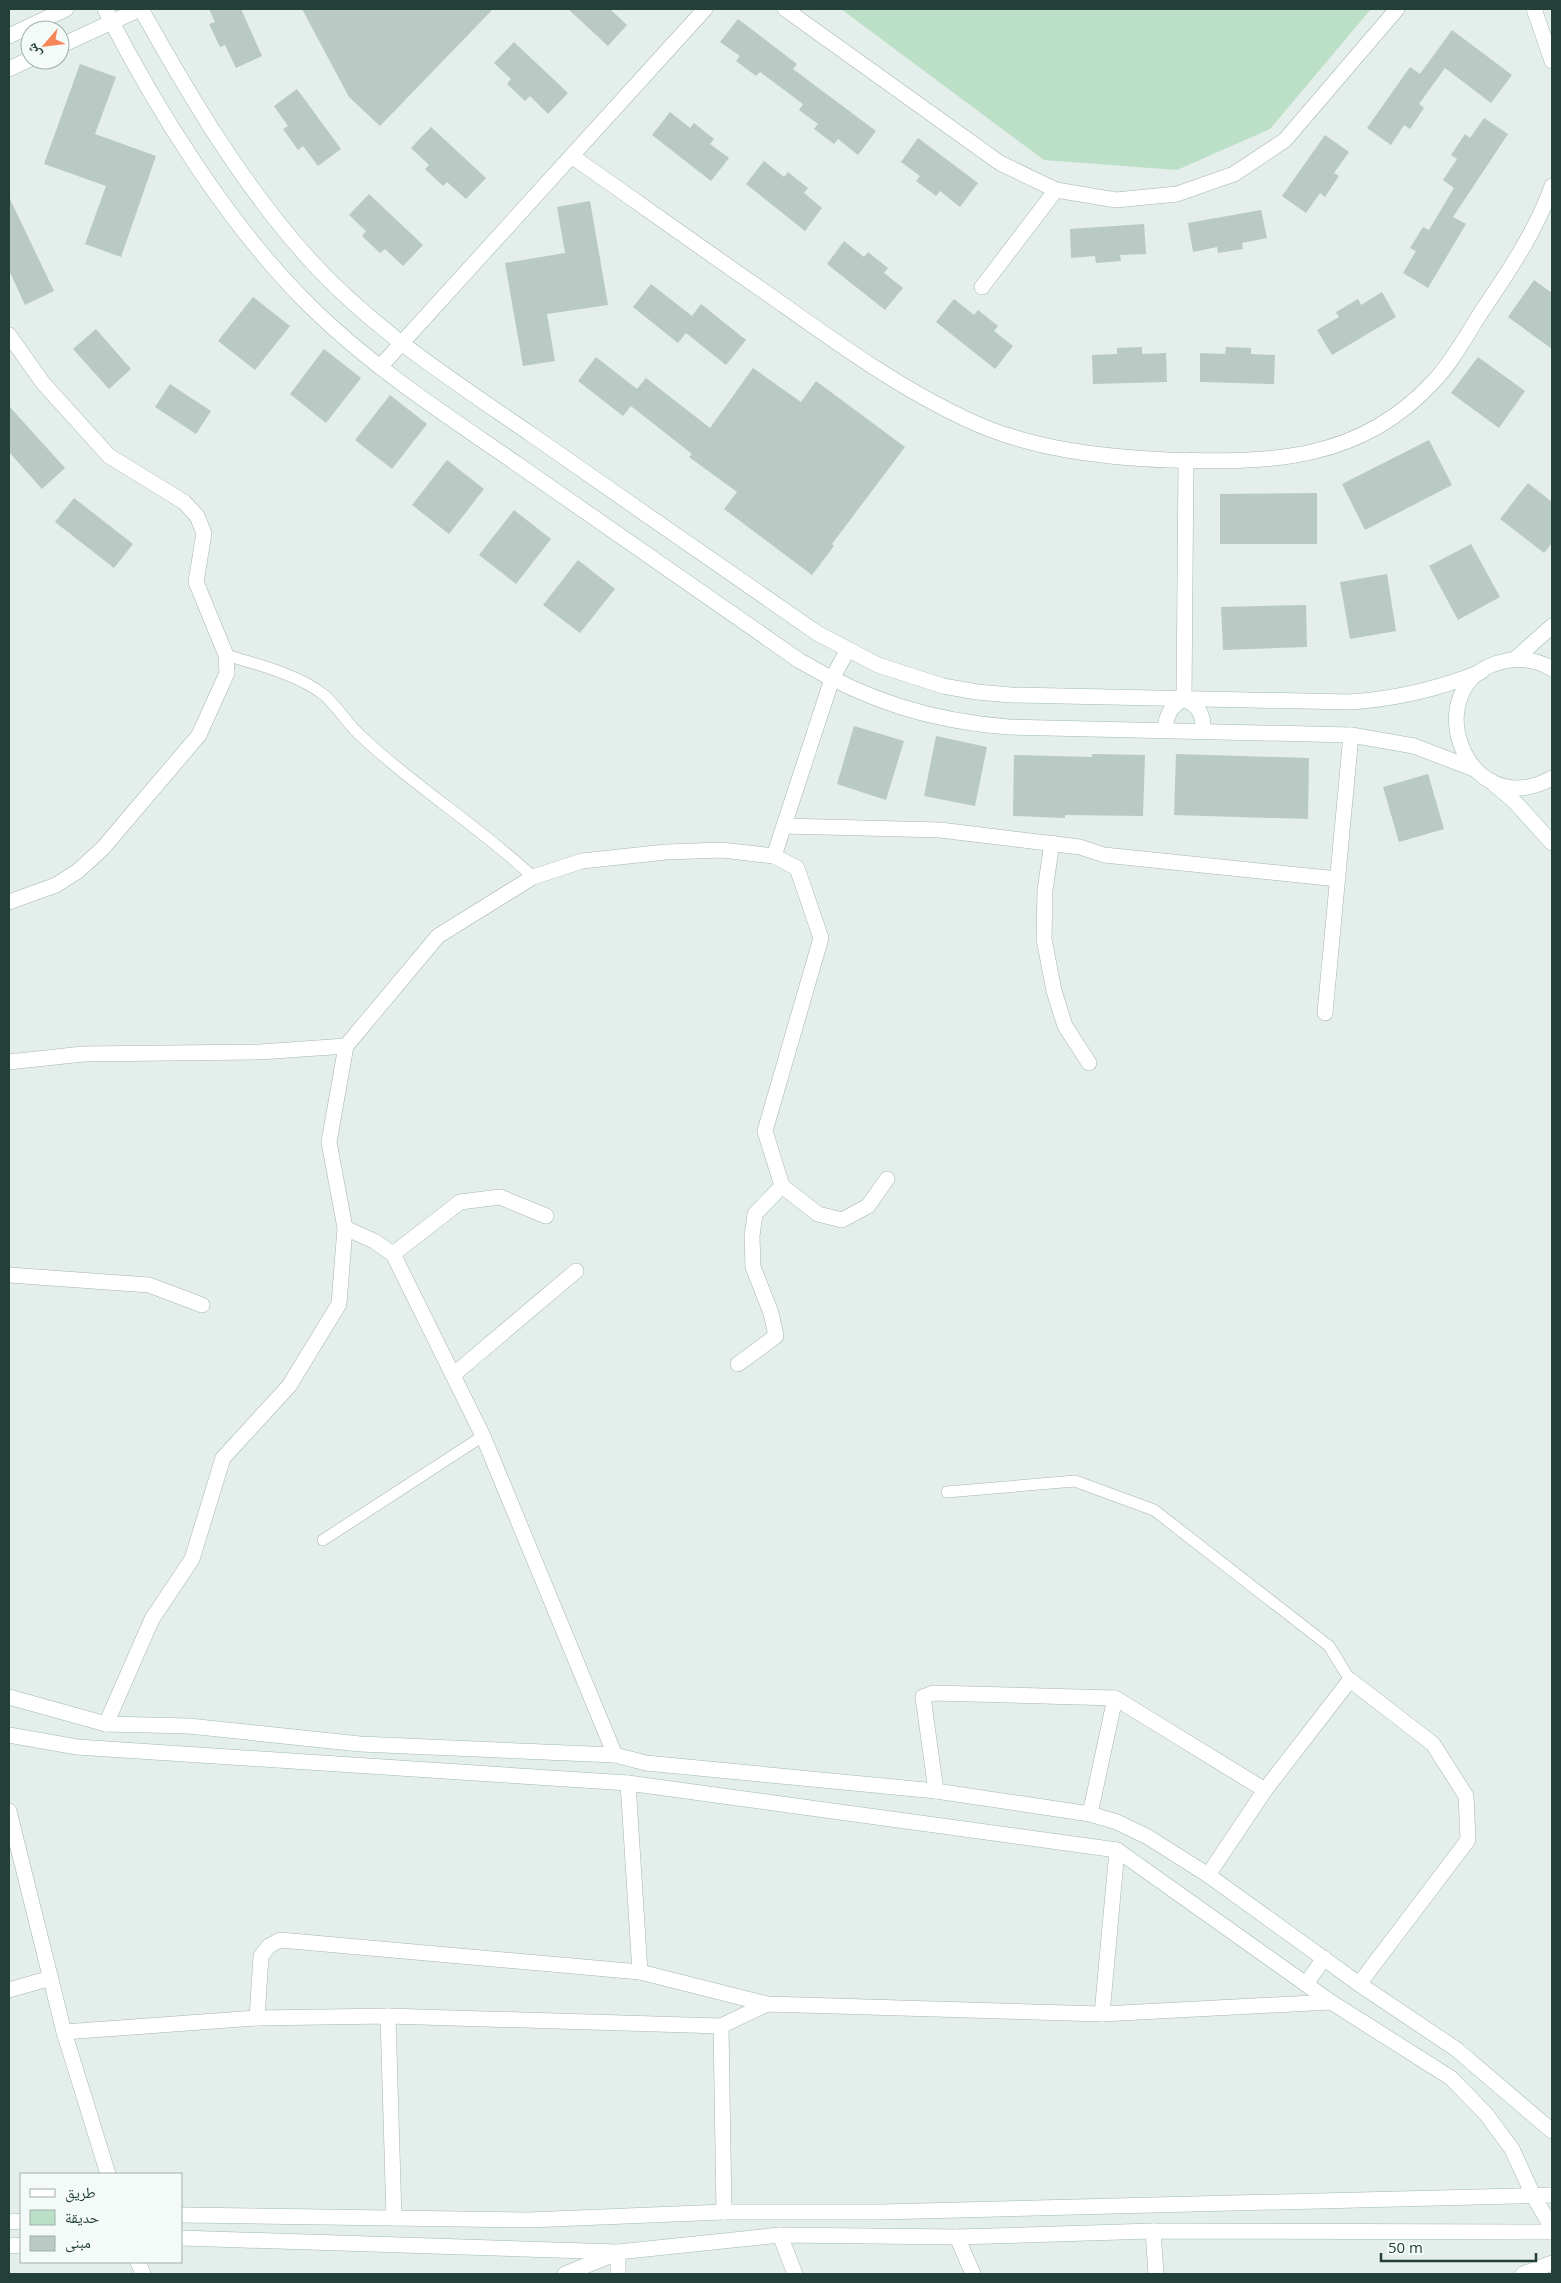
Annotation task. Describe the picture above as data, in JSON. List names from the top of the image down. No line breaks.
{"legend":["طريق","حديقة","مبنى"],"scale_bar":"50 m","north":"bottom left"}
